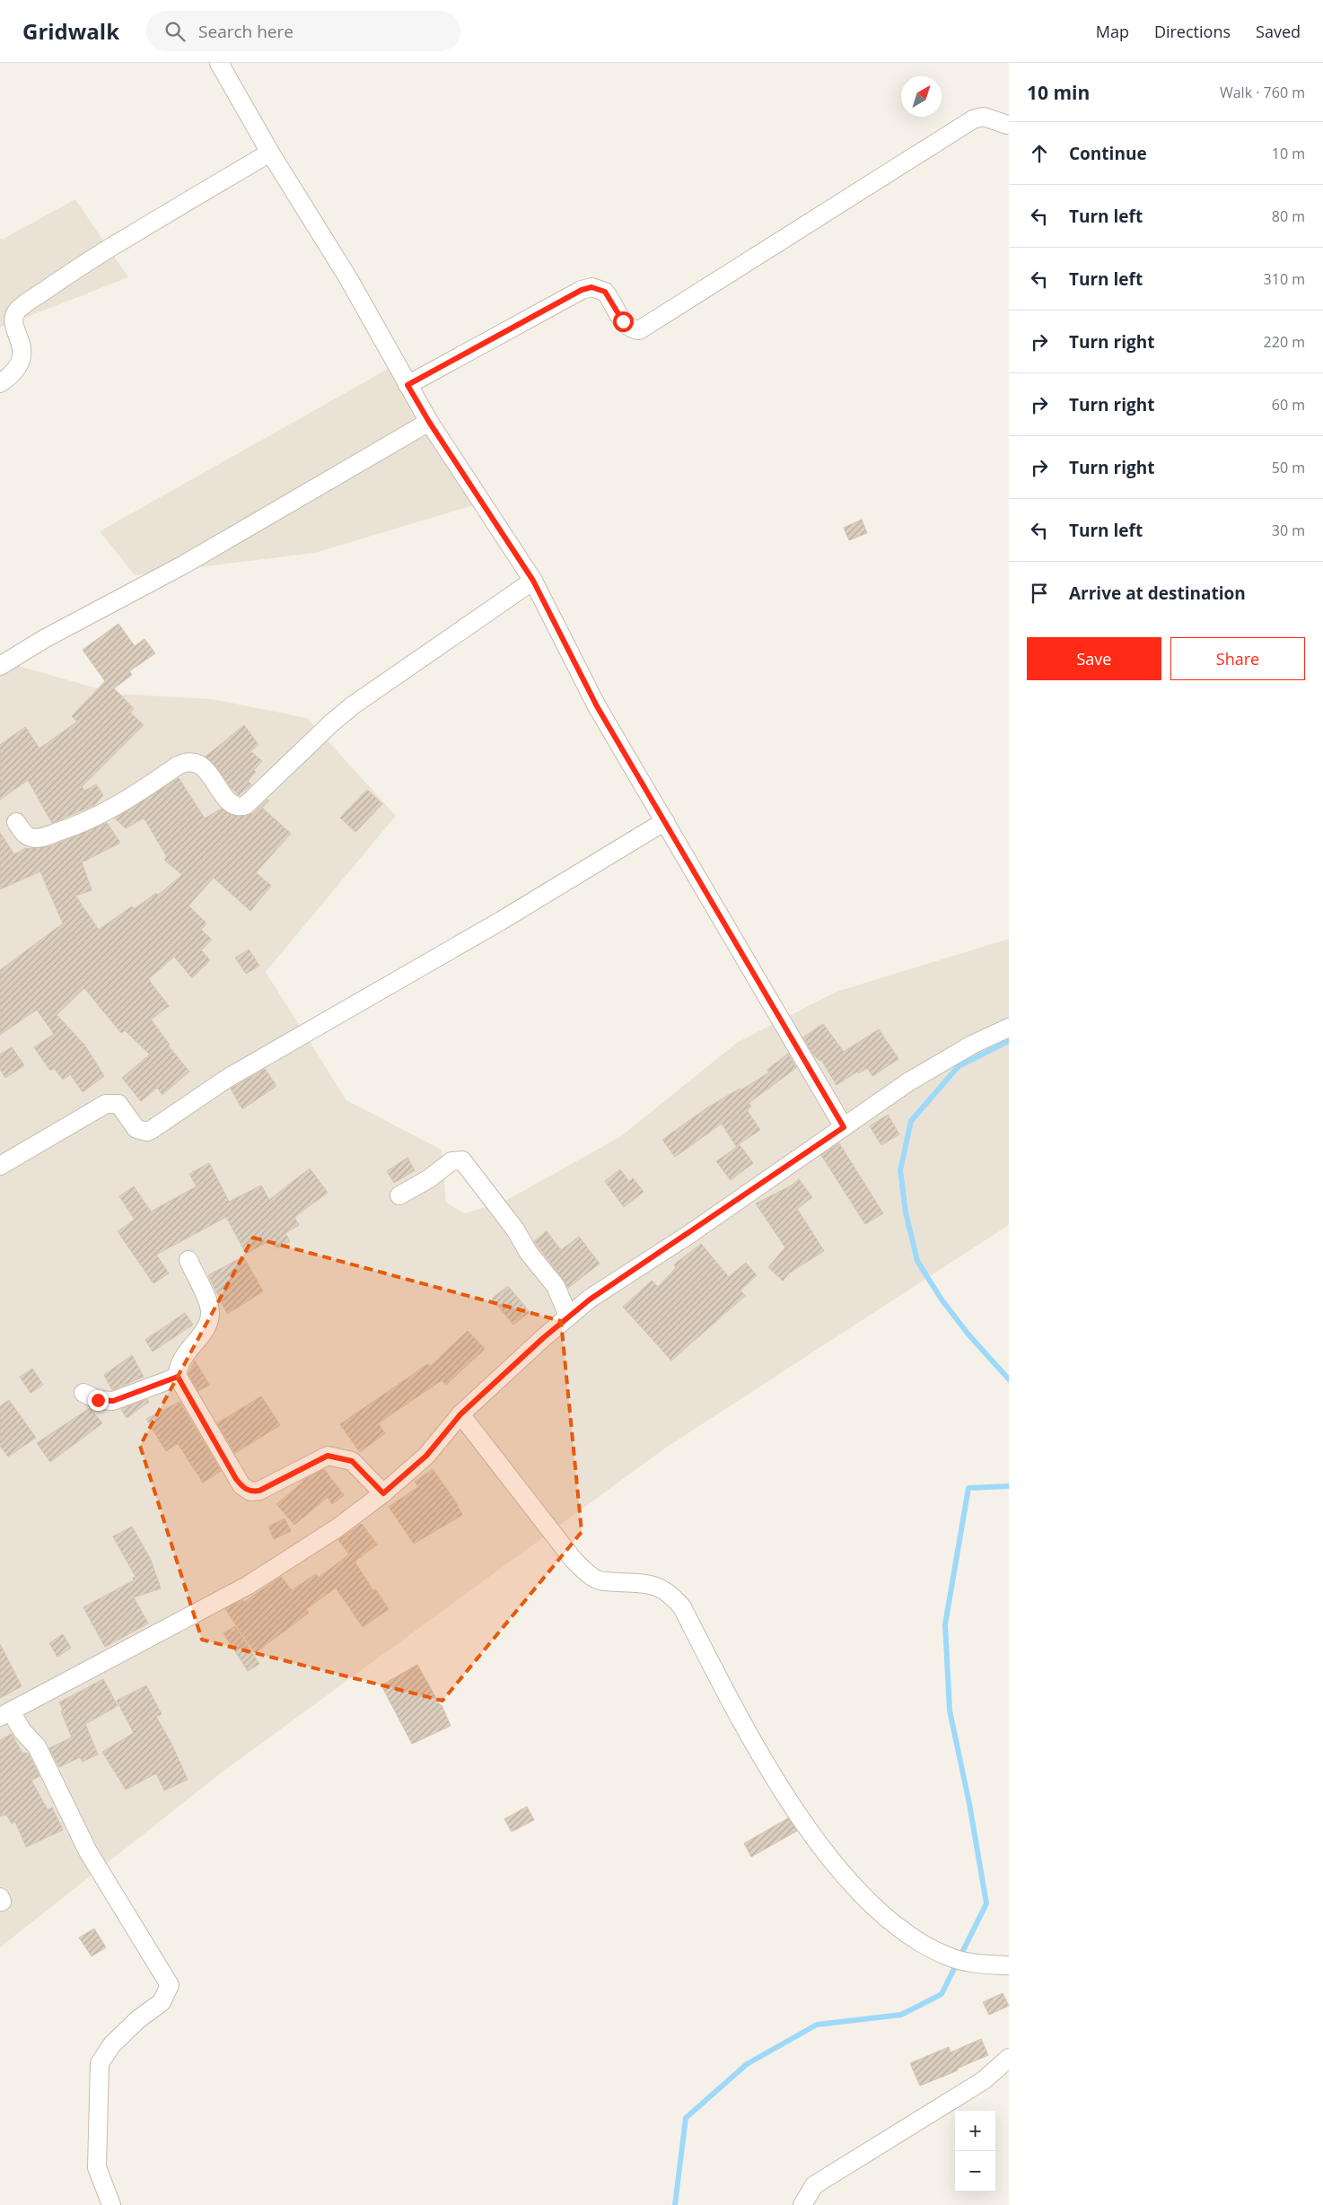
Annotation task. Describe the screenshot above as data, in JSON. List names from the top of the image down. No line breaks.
{"north":"top right","page":{"header":"Gridwalk","search":"Search here","nav":["Map","Directions","Saved"],"heading":["10 min","Walk · 760 m"],"list":[["Continue","10 m"],["Turn left","80 m"],["Turn left","310 m"],["Turn right","220 m"],["Turn right","60 m"],["Turn right","50 m"],["Turn left","30 m"],"Arrive at destination"],"buttons":["Save","Share"],"map_buttons":["+","−"]}}
